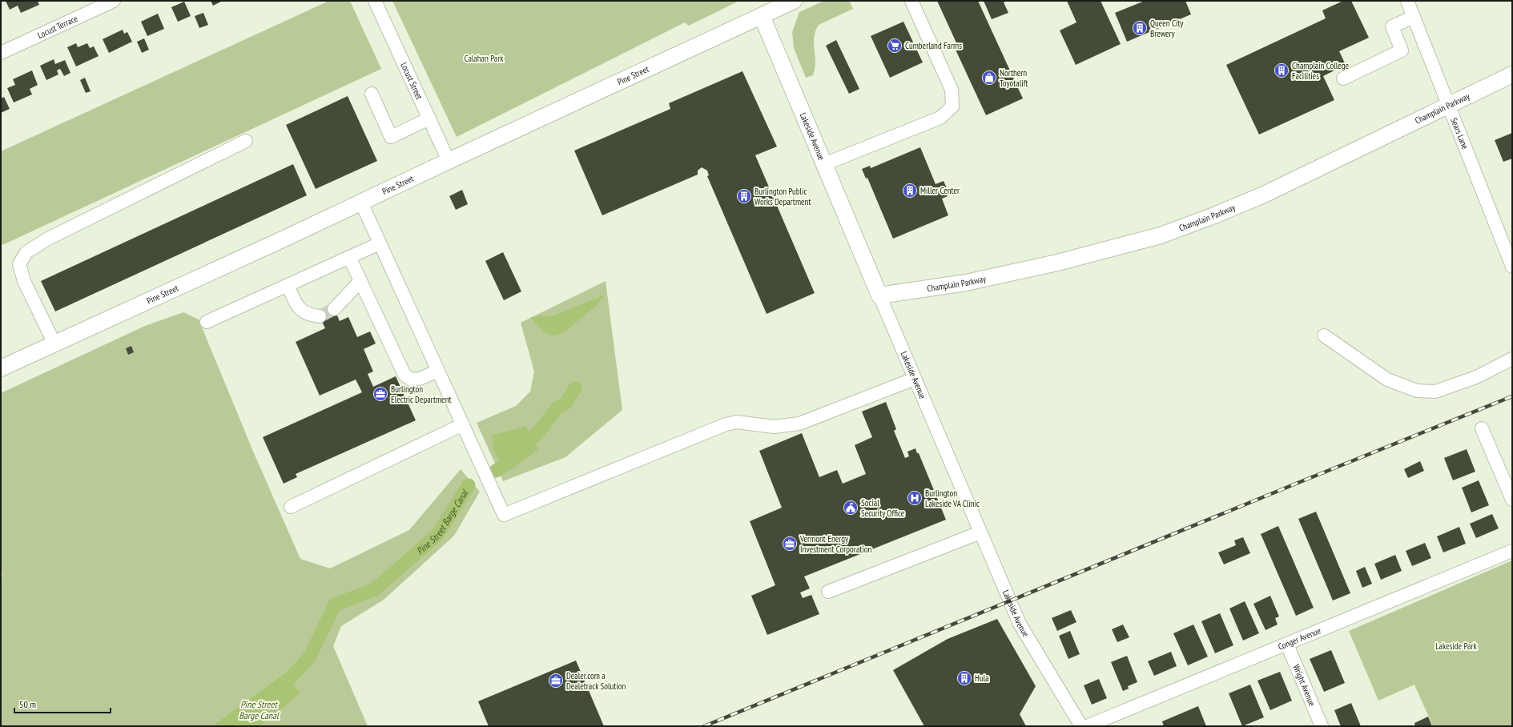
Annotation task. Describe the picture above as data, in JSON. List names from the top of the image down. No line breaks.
{"streets":{"main road":["Pine Street","Champlain Parkway","Lakeside Avenue"],"street":["Locust Terrace","Locust Street","Sears Lane","Conger Avenue","Wright Avenue"]},"crossings":[["Pine Street","Locust Street"],["Pine Street","Lakeside Avenue"],["Champlain Parkway","Sears Lane"],["Champlain Parkway","Lakeside Avenue"],["Conger Avenue","Wright Avenue"]],"water":["Pine Street Barge Canal"],"parks":["Calahan Park","Lakeside Park"],"places":{"building":["Queen City Brewery","Champlain College Facilities","Miller Center","Burlington Public Works Department","Hula"],"supermarket":["Cumberland Farms"],"shop":["Northern Toyotalift"],"office":["Burlington Electric Department","Vermont Energy Investment Corporation","Dealer.com a Dealetrack Solution"],"hospital":["Burlington Lakeside VA Clinic"],"public building":["Social Security Office"]},"scale_bar":"50 m"}
